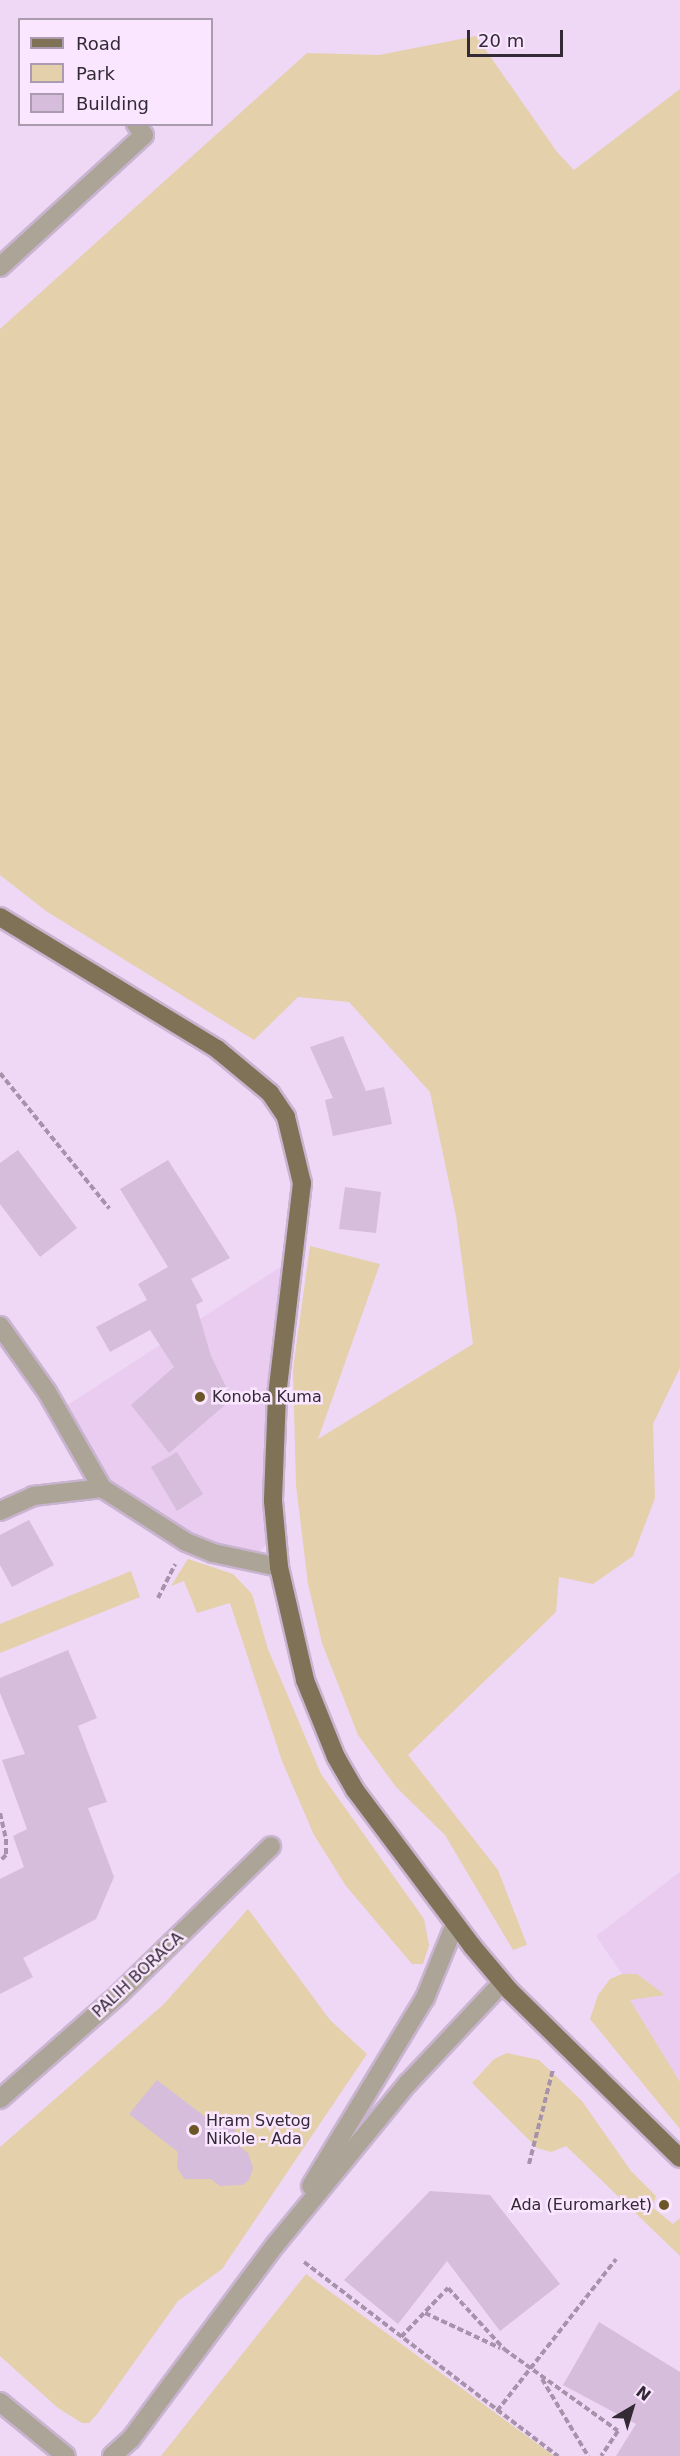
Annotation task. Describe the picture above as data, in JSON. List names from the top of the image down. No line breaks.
{"streets":{"street":["PALIH BORACA"]},"places":["Konoba Kuma","Hram Svetog Nikole - Ada","Ada (Euromarket)"],"legend":["Road","Park","Building"],"scale_bar":"20 m","north":"top right"}
